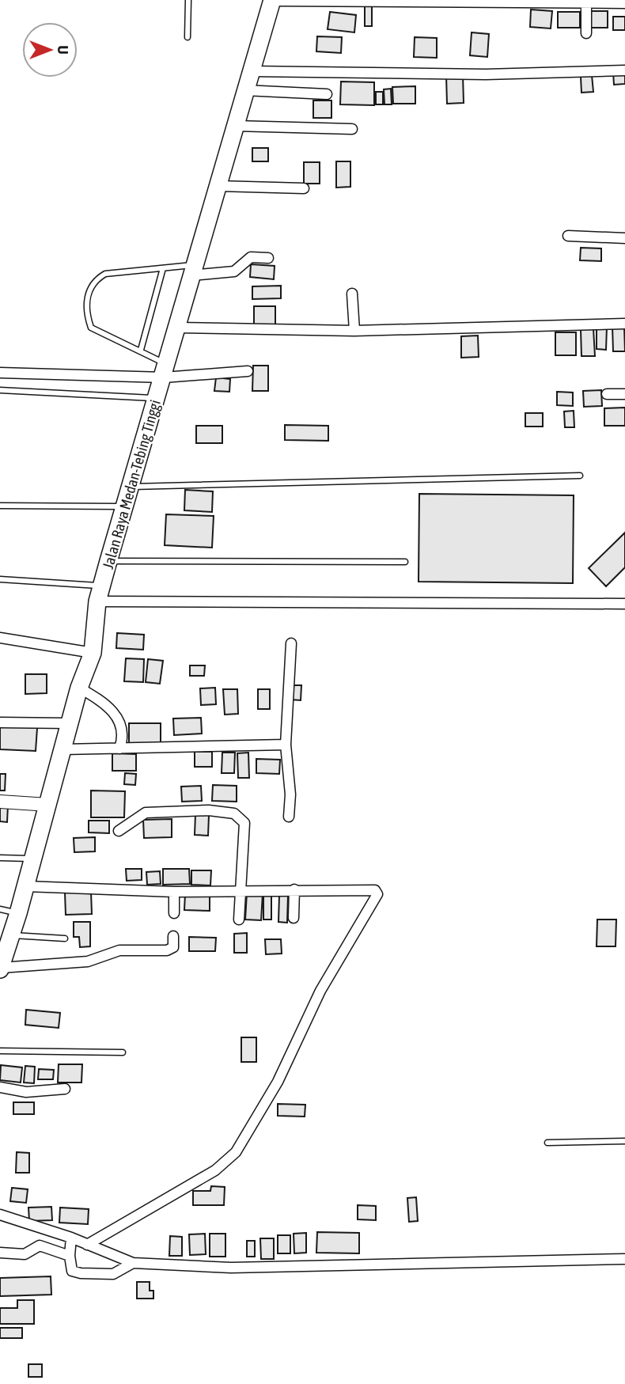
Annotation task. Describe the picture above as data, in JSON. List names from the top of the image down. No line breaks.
{"streets":{"highway":["Jalan Raya Medan-Tebing Tinggi"]},"north":"right"}
